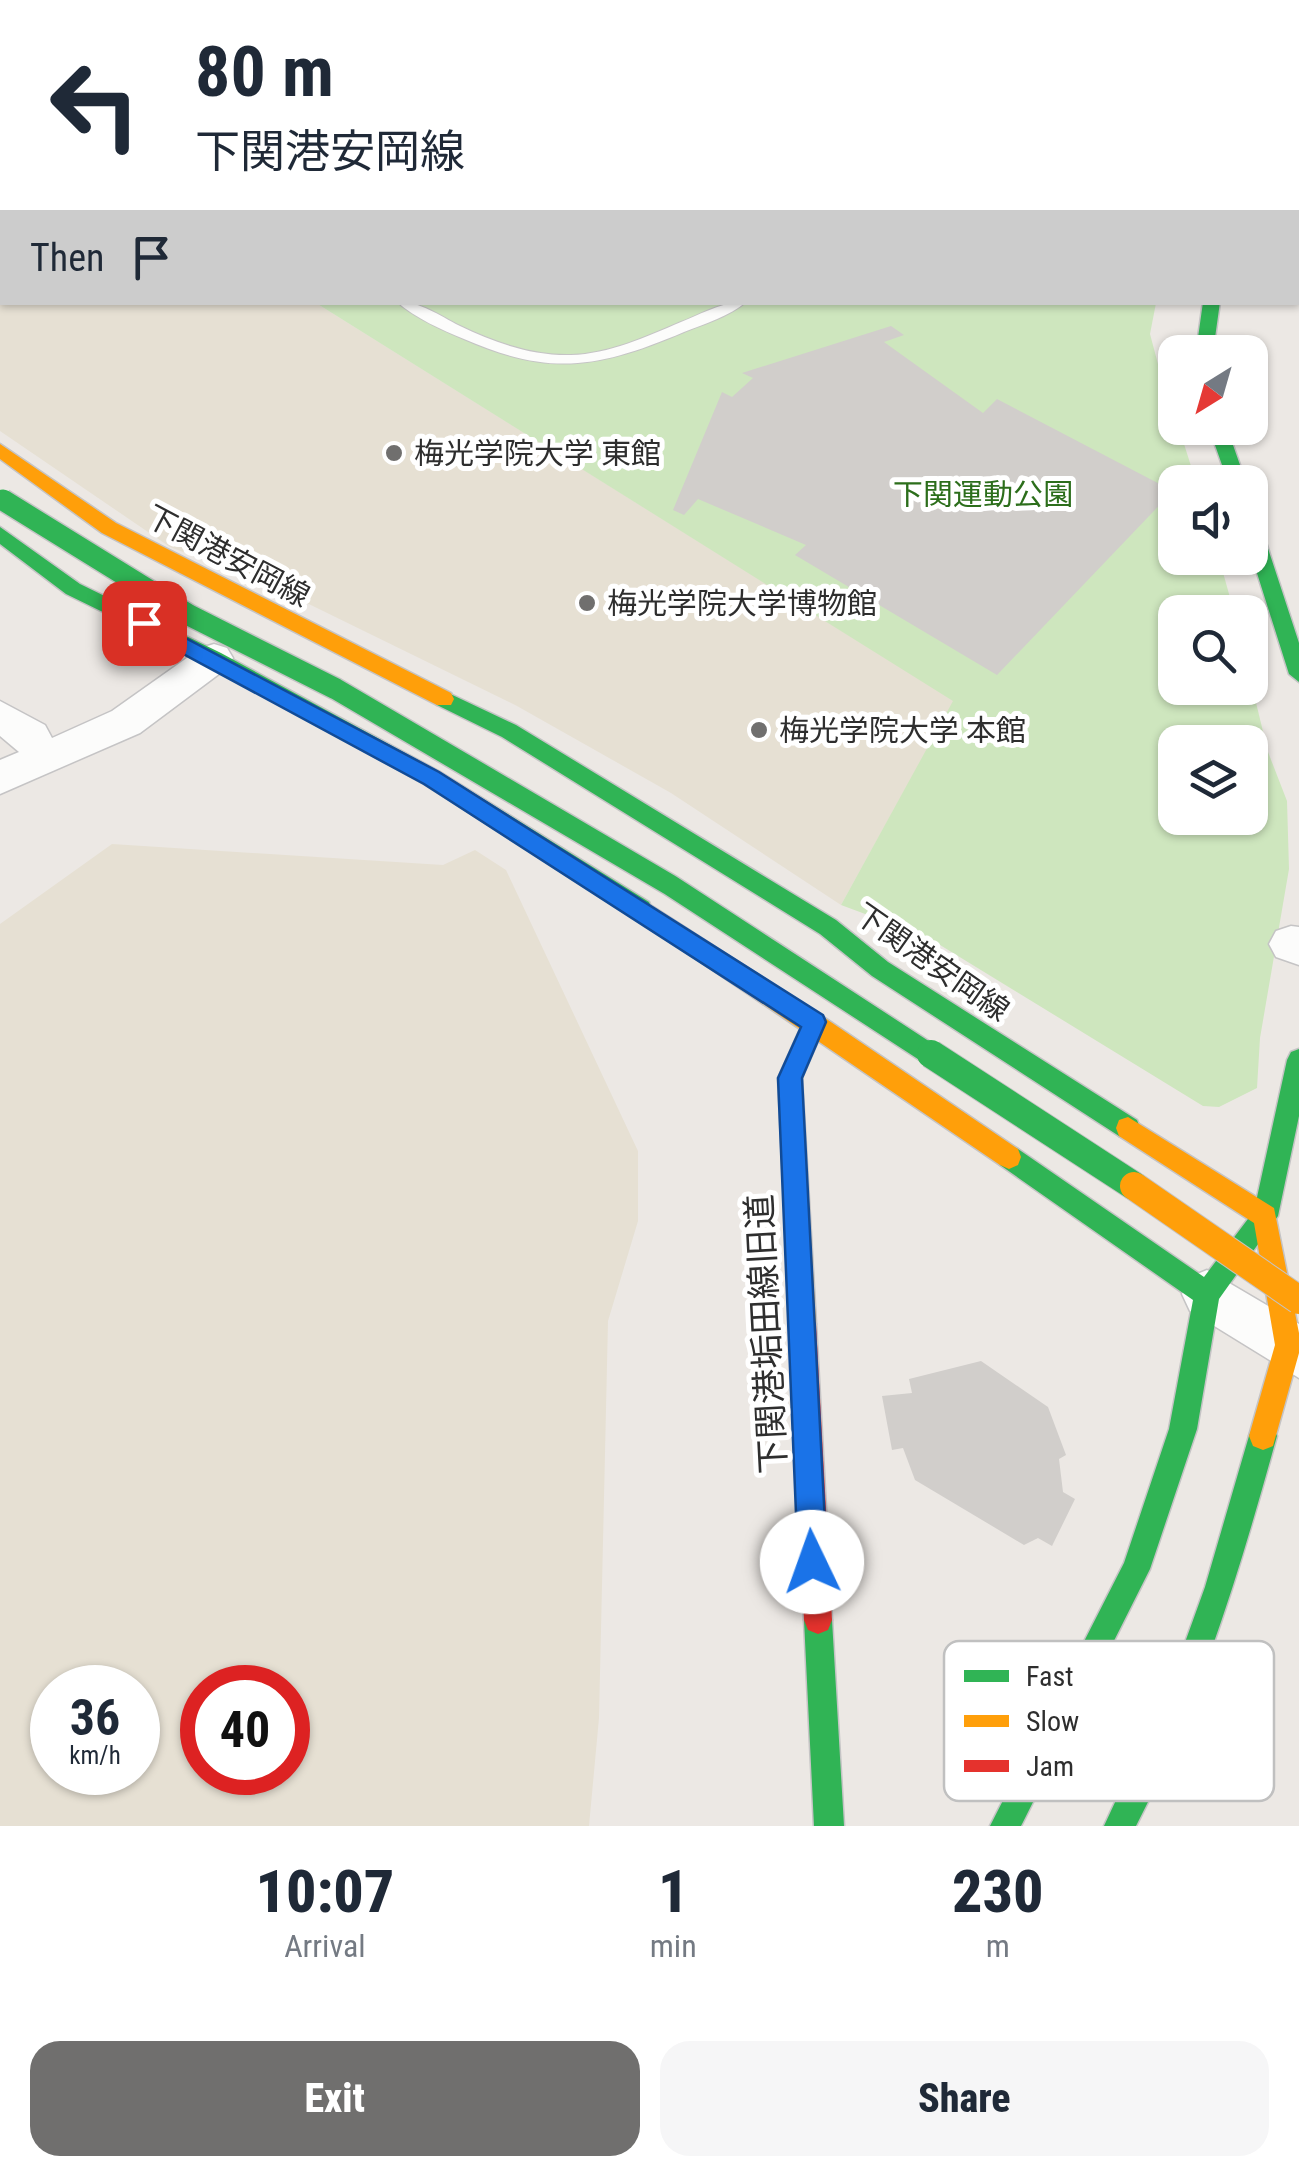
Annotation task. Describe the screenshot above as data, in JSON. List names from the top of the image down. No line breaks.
{"streets":{"main road":["下関港安岡線","下関港垢田線旧道"]},"parks":["下関運動公園"],"places":["梅光学院大学 東館","梅光学院大学博物館","梅光学院大学 本館"],"legend":["Fast","Slow","Jam"],"north":"bottom left","page":{"turn":["80 m","下関港安岡線"],"then":"Then","speed":"36 km/h","limit":"40","eta":["10:07","Arrival","1","min","230","m"],"buttons":["Exit","Share"]}}
